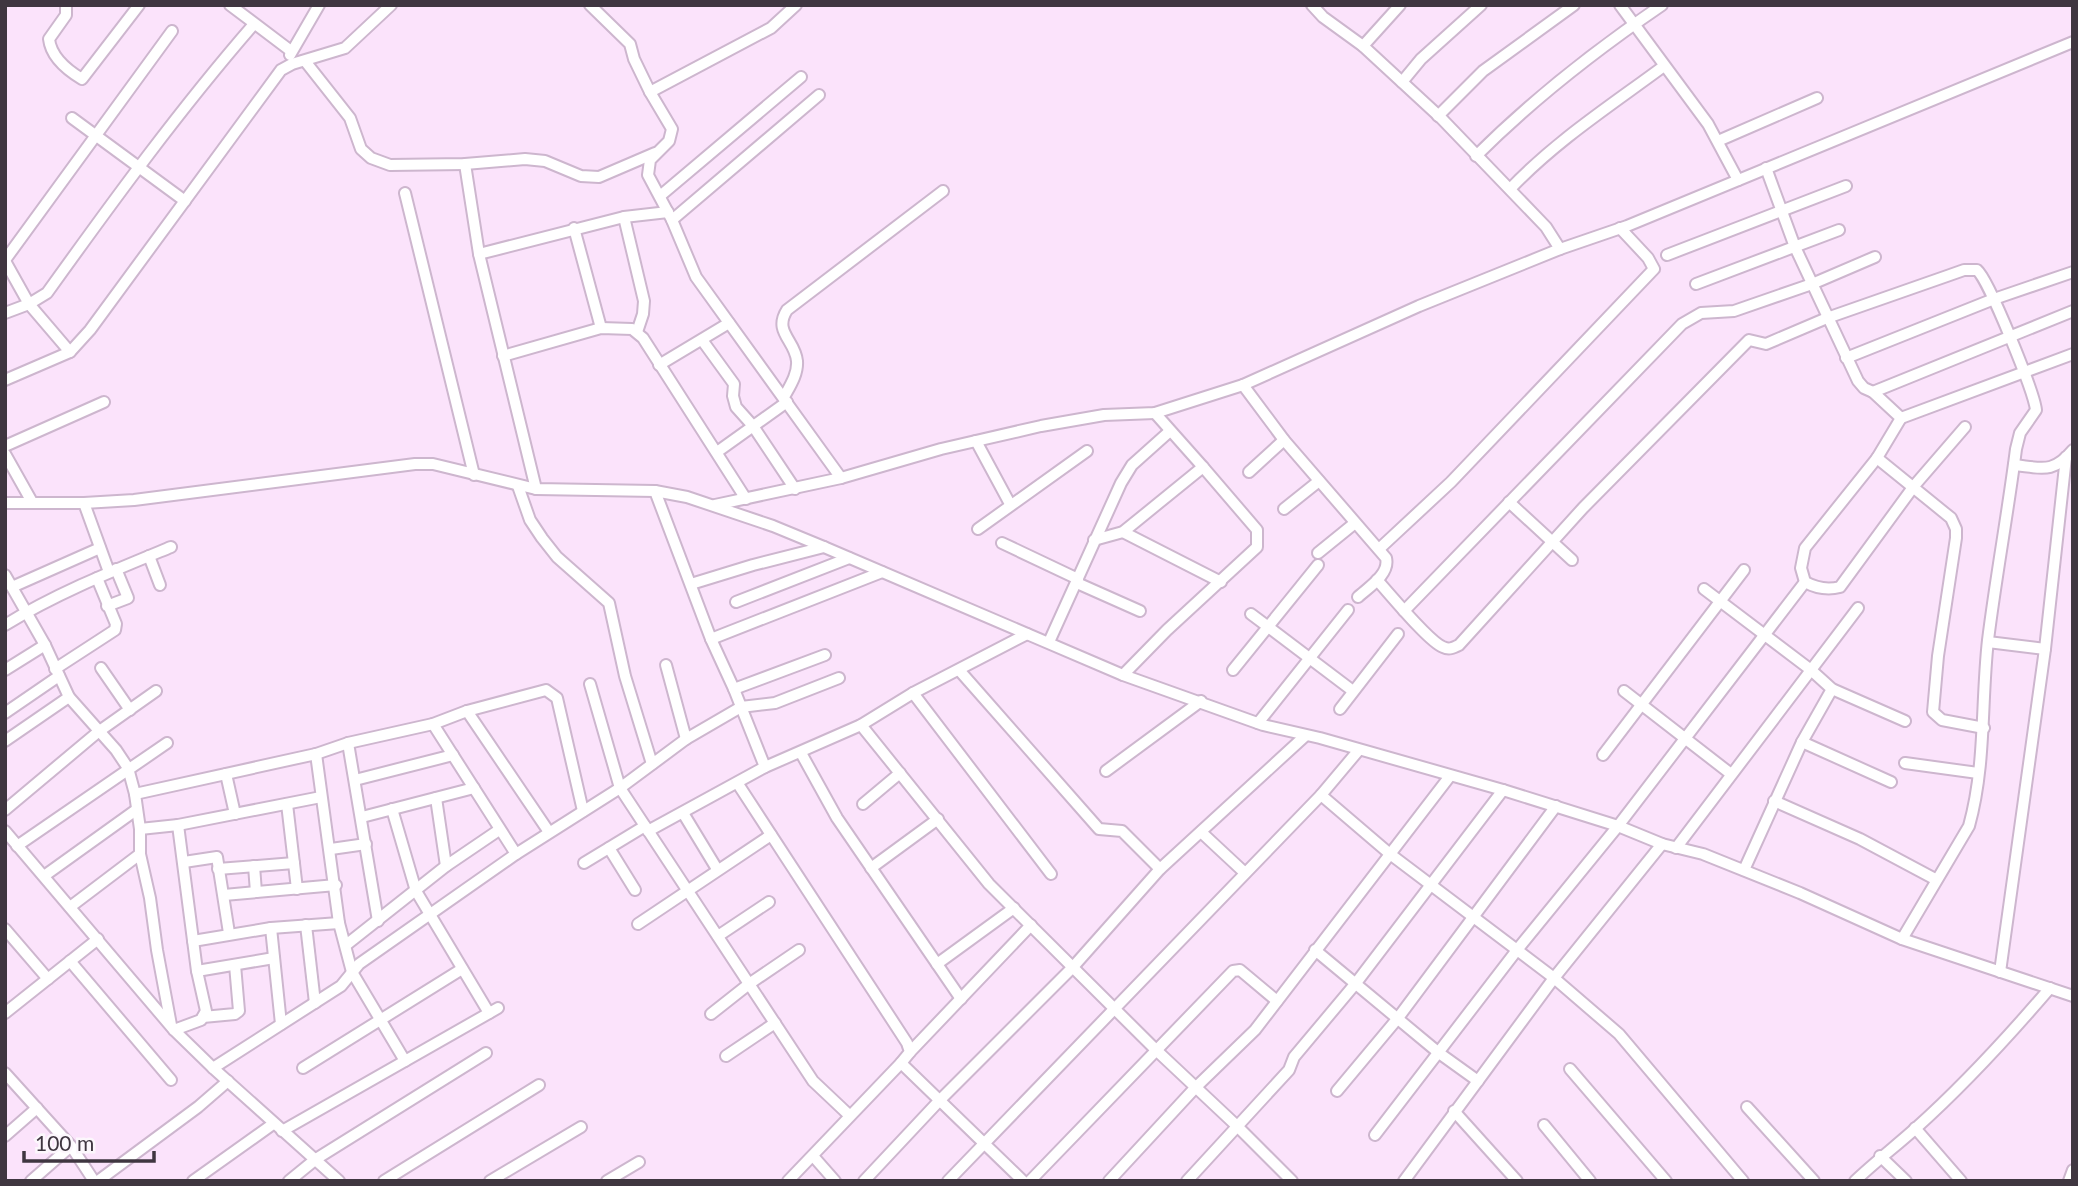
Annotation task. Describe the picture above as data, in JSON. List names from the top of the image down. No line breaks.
{"scale_bar":"100 m"}
